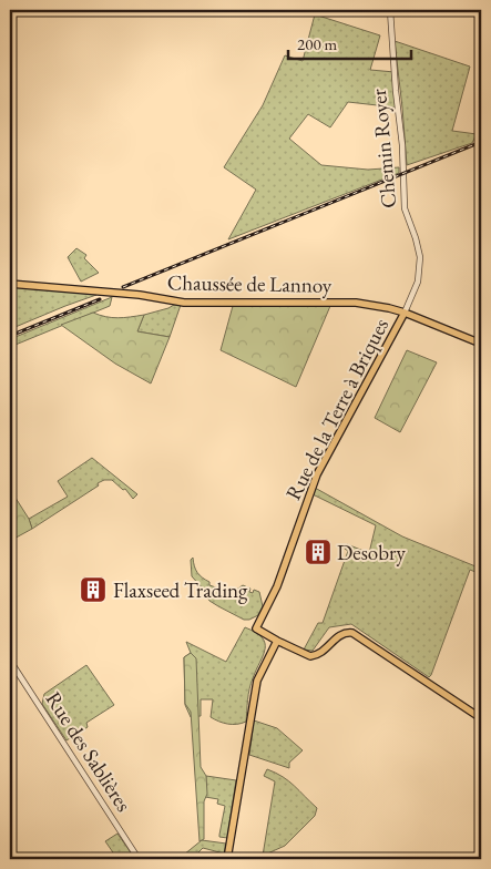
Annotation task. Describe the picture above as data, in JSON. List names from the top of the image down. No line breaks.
{"streets":{"main road":["Chaussée de Lannoy","Rue de la Terre à Briques"],"street":["Chemin Royer","Rue des Sablières"]},"crossings":[["Chemin Royer","Chaussée de Lannoy"],["Chemin Royer","Rue de la Terre à Briques"],["Chaussée de Lannoy","Rue de la Terre à Briques"]],"places":{"building":["Desobry","Flaxseed Trading"]},"scale_bar":"200 m"}
